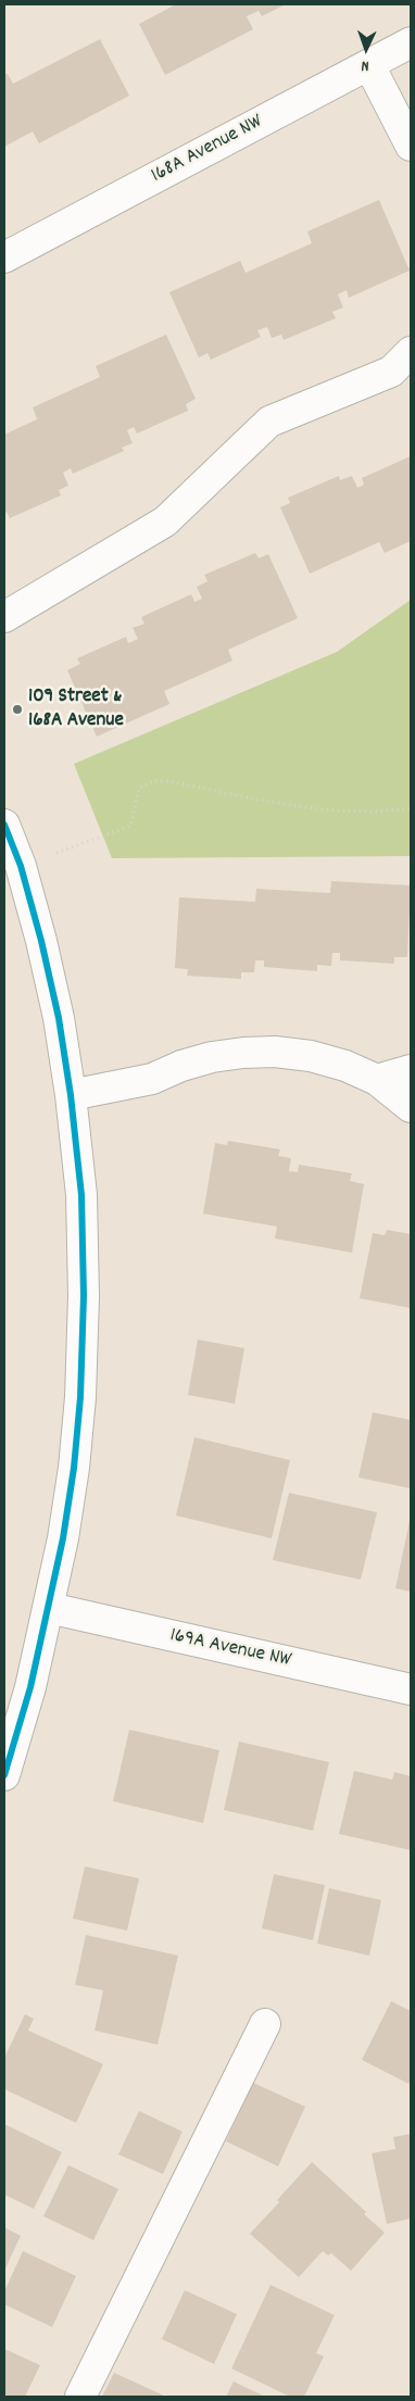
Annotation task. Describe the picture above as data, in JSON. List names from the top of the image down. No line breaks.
{"streets":{"street":["168A Avenue NW","169A Avenue NW"]},"places":["109 Street & 168A Avenue"],"north":"bottom"}
